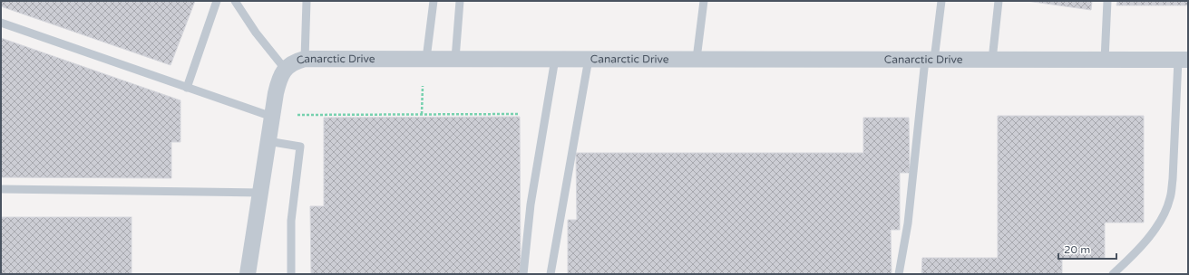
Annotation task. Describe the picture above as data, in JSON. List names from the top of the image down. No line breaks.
{"streets":{"street":["Canarctic Drive"]},"scale_bar":"20 m"}
